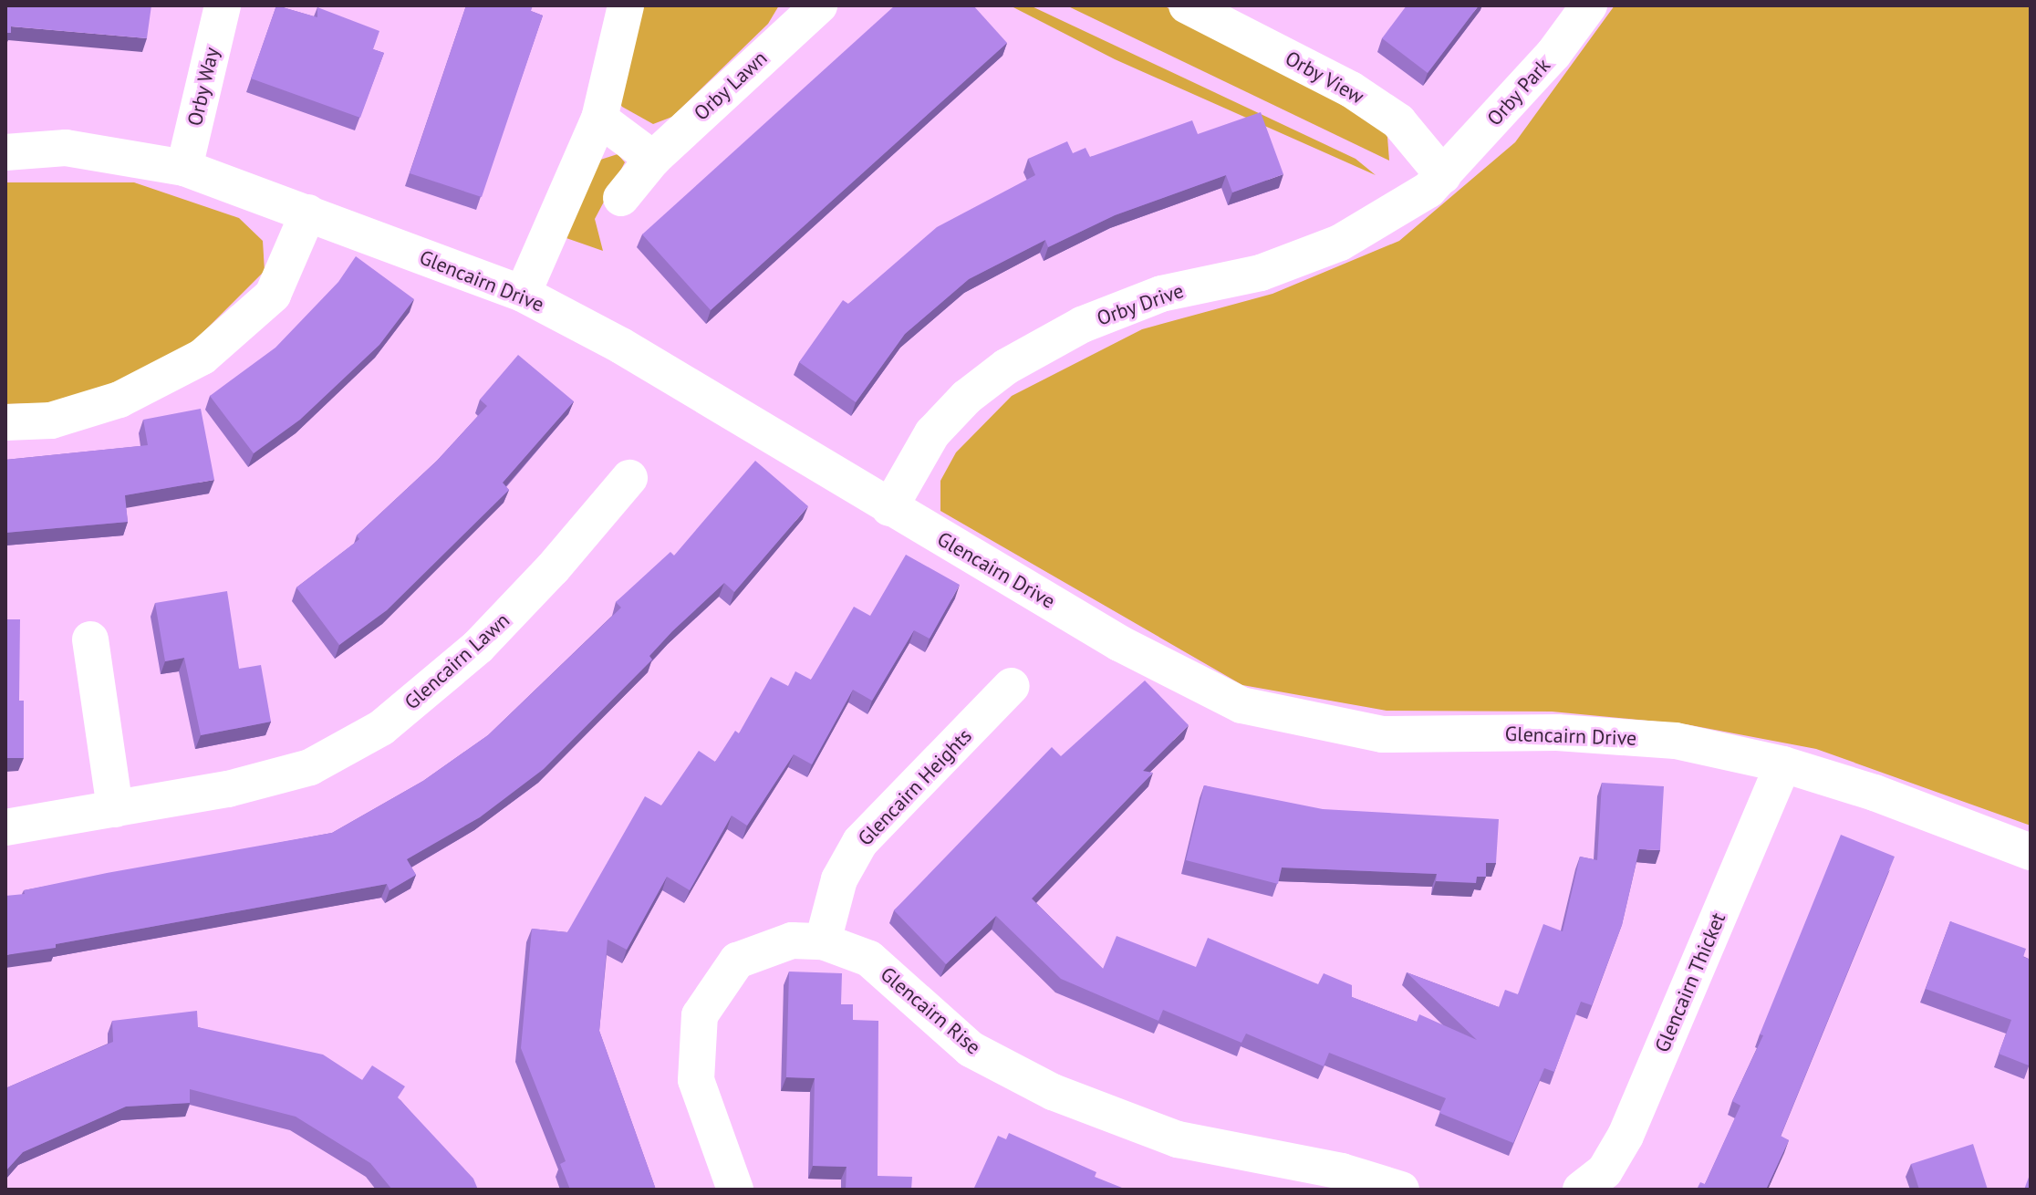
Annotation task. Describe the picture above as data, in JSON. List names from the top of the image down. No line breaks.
{"streets":{"street":["Orby View","Orby Lawn","Orby Way","Orby Park","Glencairn Drive","Orby Drive","Glencairn Lawn","Glencairn Heights","Glencairn Thicket","Glencairn Rise"]},"crossings":[["Orby View","Orby Park"],["Orby View","Orby Drive"],["Orby Way","Glencairn Drive"],["Orby Park","Orby Drive"],["Glencairn Drive","Orby Drive"],["Glencairn Drive","Glencairn Thicket"],["Glencairn Heights","Glencairn Rise"]]}
